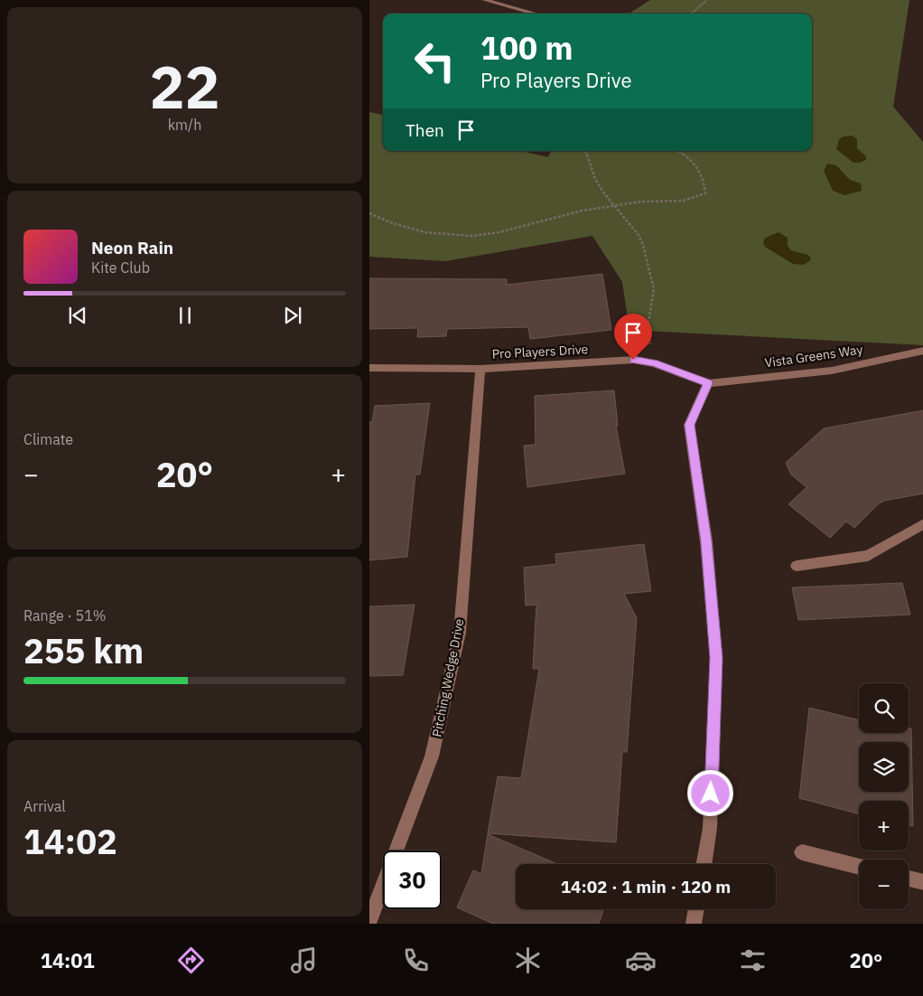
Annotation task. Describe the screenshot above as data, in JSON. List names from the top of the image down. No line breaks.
{"streets":{"street":["Pro Players Drive","Vista Greens Way","Pitching Wedge Drive"]},"crossings":[["Pro Players Drive","Vista Greens Way"],["Pro Players Drive","Pitching Wedge Drive"]],"page":{"tile":[["22","km/h"],"Climate",["Range · 51%","255 km"],["Arrival","14:02"]],"turn":["100 m","Pro Players Drive"],"then":"Then","song":["Neon Rain","Kite Club"],"heat":["−","20°","+"],"map_buttons":["+","−"],"limit":"30","trip":"14:02 · 1 min · 120 m","tabs":["14:01","20°"]}}
